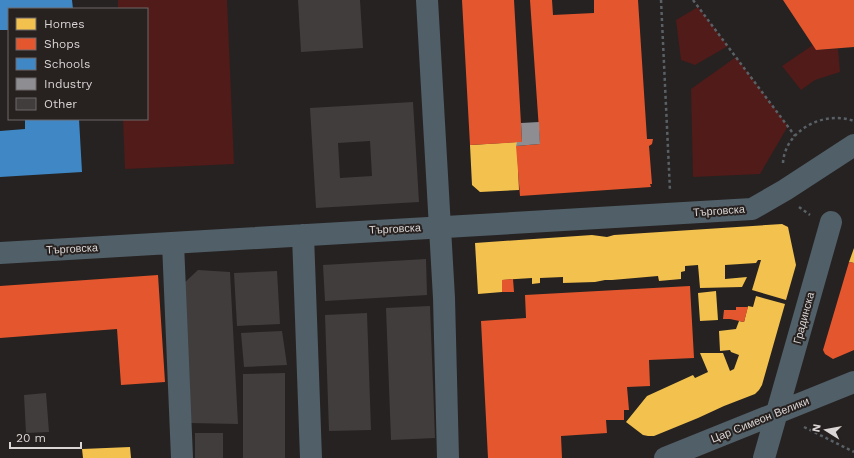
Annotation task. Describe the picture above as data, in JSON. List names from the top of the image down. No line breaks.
{"streets":{"street":["Търговска","Градинска","Цар Симеон Велики"]},"crossings":[["Градинска","Цар Симеон Велики"]],"legend":["Homes","Shops","Schools","Industry","Other"],"scale_bar":"20 m","north":"left"}
